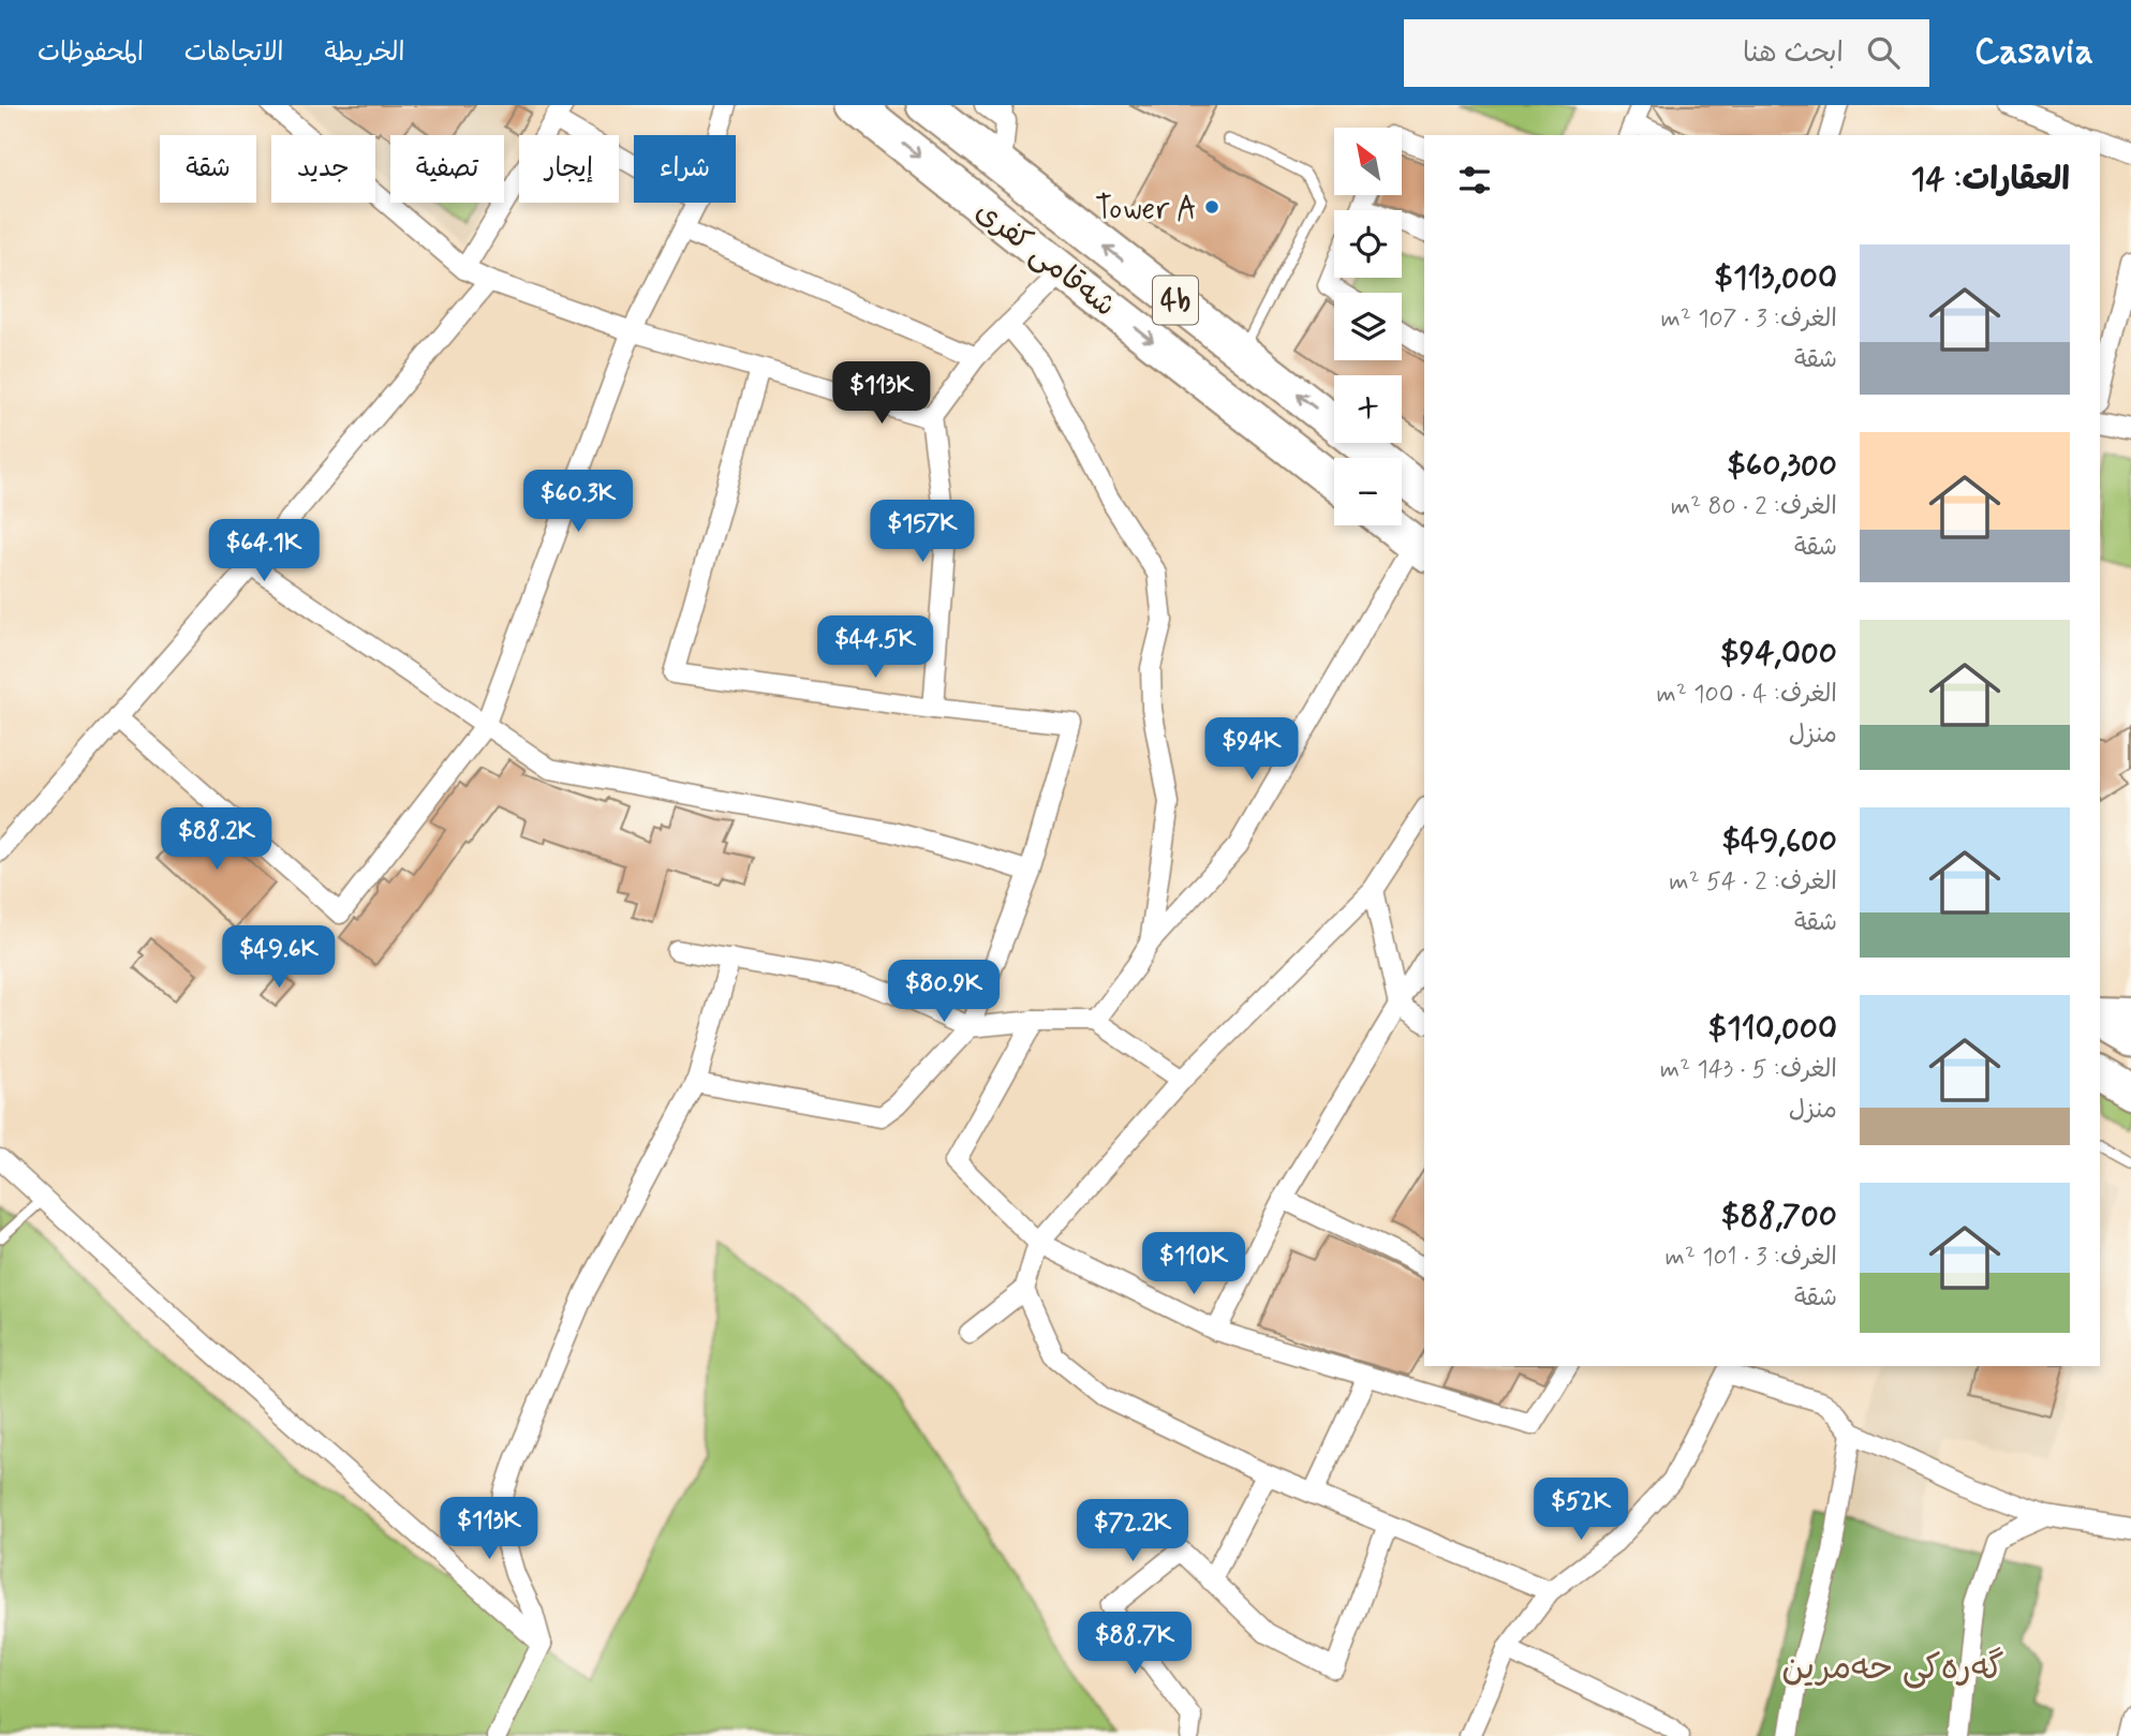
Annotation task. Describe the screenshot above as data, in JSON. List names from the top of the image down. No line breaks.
{"streets":{"highway":["شەقامی کفری","4b"]},"districts":["گەرەکی حەمرین"],"places":["Tower A"],"north":"top left","page":{"header":"Casavia","search":"ابحث هنا","nav":["الخريطة","الاتجاهات","المحفوظات"],"map_buttons":["+","−"],"chip":["شراء","إيجار","تصفية","جديد","شقة"],"heading":"العقارات: 14","list":[{"name":"$113,000","note":"الغرف: 3 · 107 m² · شقة"},{"name":"$60,300","note":"الغرف: 2 · 80 m² · شقة"},{"name":"$94,000","note":"الغرف: 4 · 100 m² · منزل"},{"name":"$49,600","note":"الغرف: 2 · 54 m² · شقة"},{"name":"$110,000","note":"الغرف: 5 · 143 m² · منزل"},{"name":"$88,700","note":"الغرف: 3 · 101 m² · شقة"}],"price":["$113K","$60.3K","$157K","$64.1K","$44.5K","$94K","$88.2K","$49.6K","$80.9K","$110K","$52K","$113K","$72.2K","$88.7K"]}}
